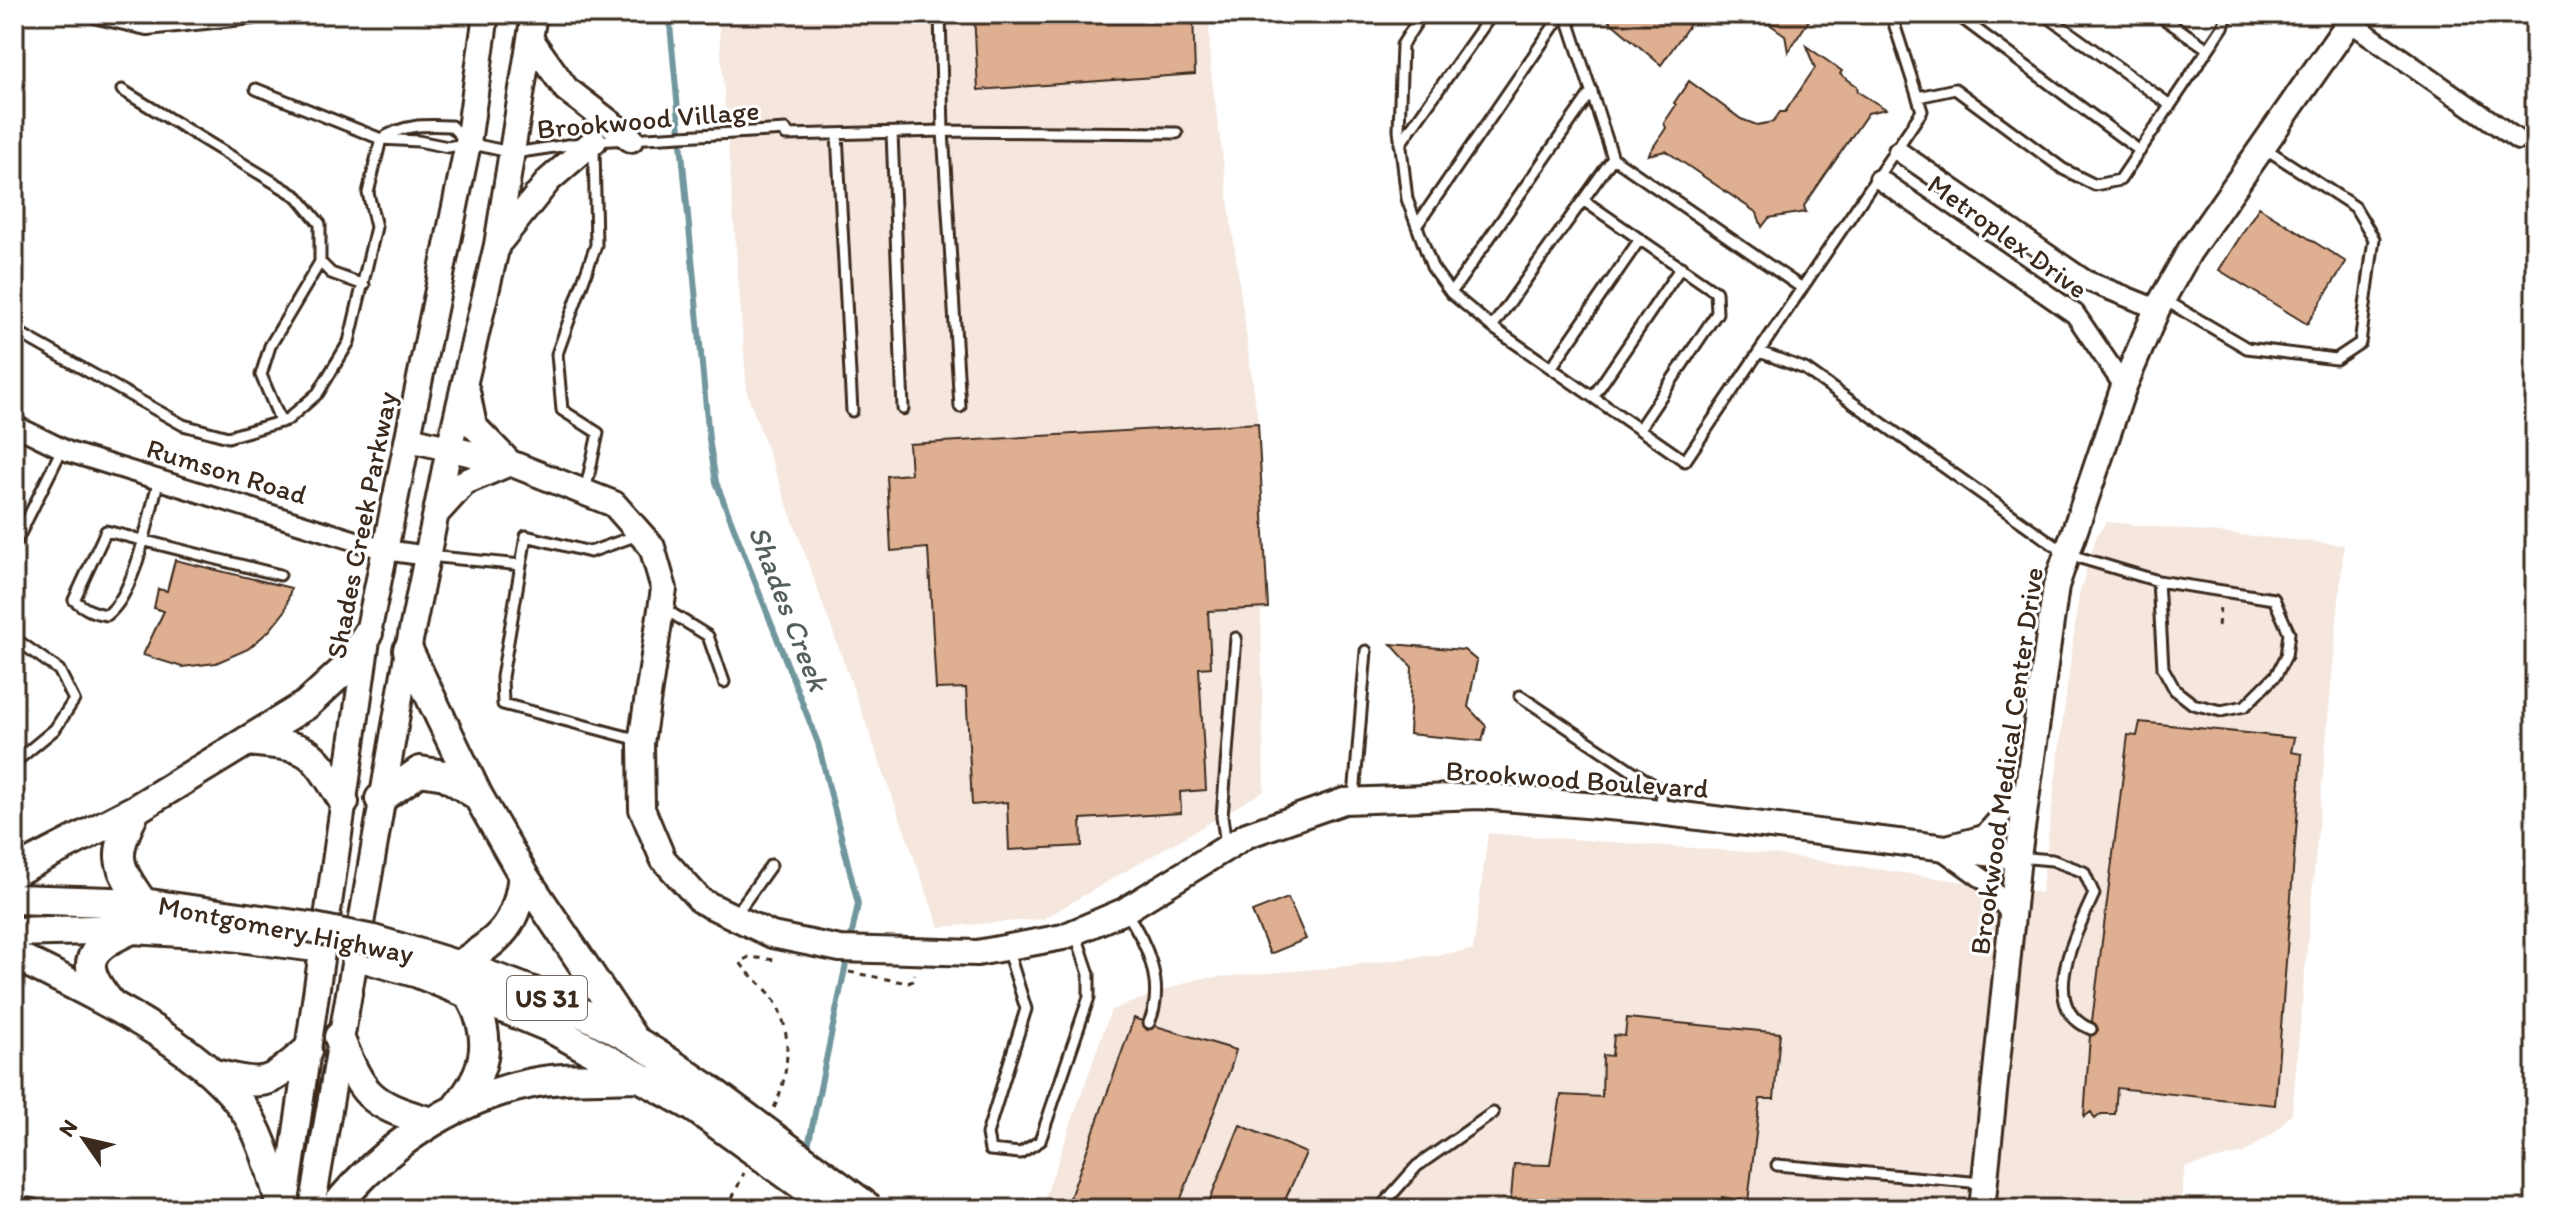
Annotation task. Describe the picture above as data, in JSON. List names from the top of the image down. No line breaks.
{"streets":{"main road":["Montgomery Highway","US 31"],"street":["Metroplex Drive","Rumson Road","Shades Creek Parkway","Brookwood Medical Center Drive","Brookwood Boulevard"],"lane":["Brookwood Village"]},"crossings":[["Metroplex Drive","Brookwood Medical Center Drive"],["Rumson Road","Shades Creek Parkway"],["Shades Creek Parkway","Brookwood Boulevard"],["Brookwood Medical Center Drive","Brookwood Boulevard"],["Montgomery Highway","US 31"]],"water":["Shades Creek"],"north":"top left"}
